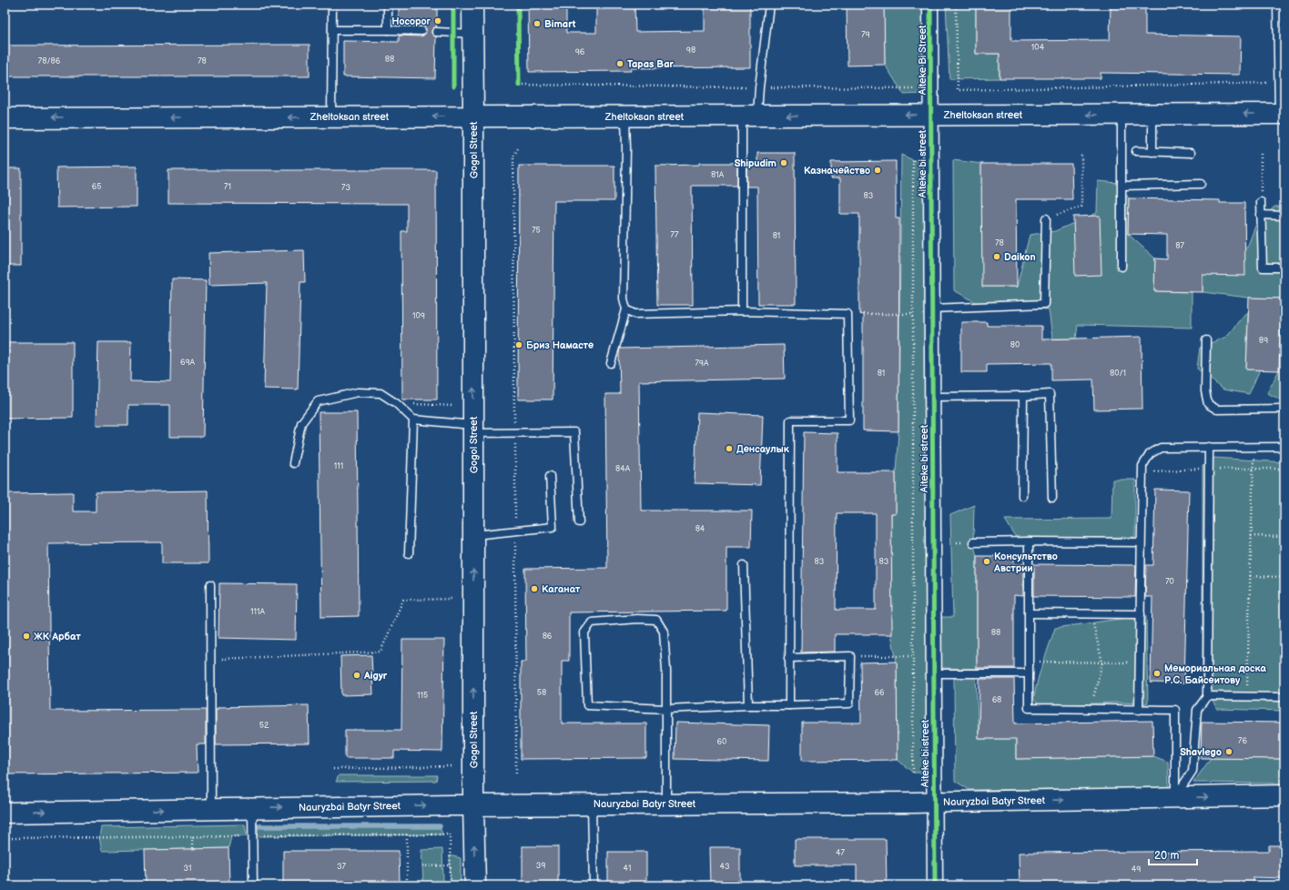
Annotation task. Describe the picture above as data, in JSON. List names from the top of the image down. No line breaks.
{"streets":{"main road":["Zheltoksan street","Gogol Street","Nauryzbai Batyr Street"],"street":["Aiteke Bi Street","Aiteke bi street"]},"crossings":[["Aiteke Bi Street","Zheltoksan street"],["Aiteke Bi Street","Aiteke bi street"],["Zheltoksan street","Gogol Street"],["Zheltoksan street","Aiteke bi street"],["Gogol Street","Nauryzbai Batyr Street"],["Aiteke bi street","Nauryzbai Batyr Street"]],"one_way":["Zheltoksan street","Gogol Street","Nauryzbai Batyr Street"],"places":["Носорог","Bimart","Tapas Bar","Shipudim","Казначейство","Daikon","Бриз Намасте","Денсаулык","Консультство Австрии","Каганат","ЖК Арбат","Мемориальная доска Р.С. Байсеитову","Aigyr","Shavlego"],"house_numbers":["79","104","98","96","88","78/86","78","81А","65","71","73","83","75","77","81","78","87","109","89","80","69А","79А","81","80/1","111","84А","84","83","83","70","111А","88","86","58","66","115","68","52","76","60","47","39","37","43","31","41","49"],"scale_bar":"20 m"}
